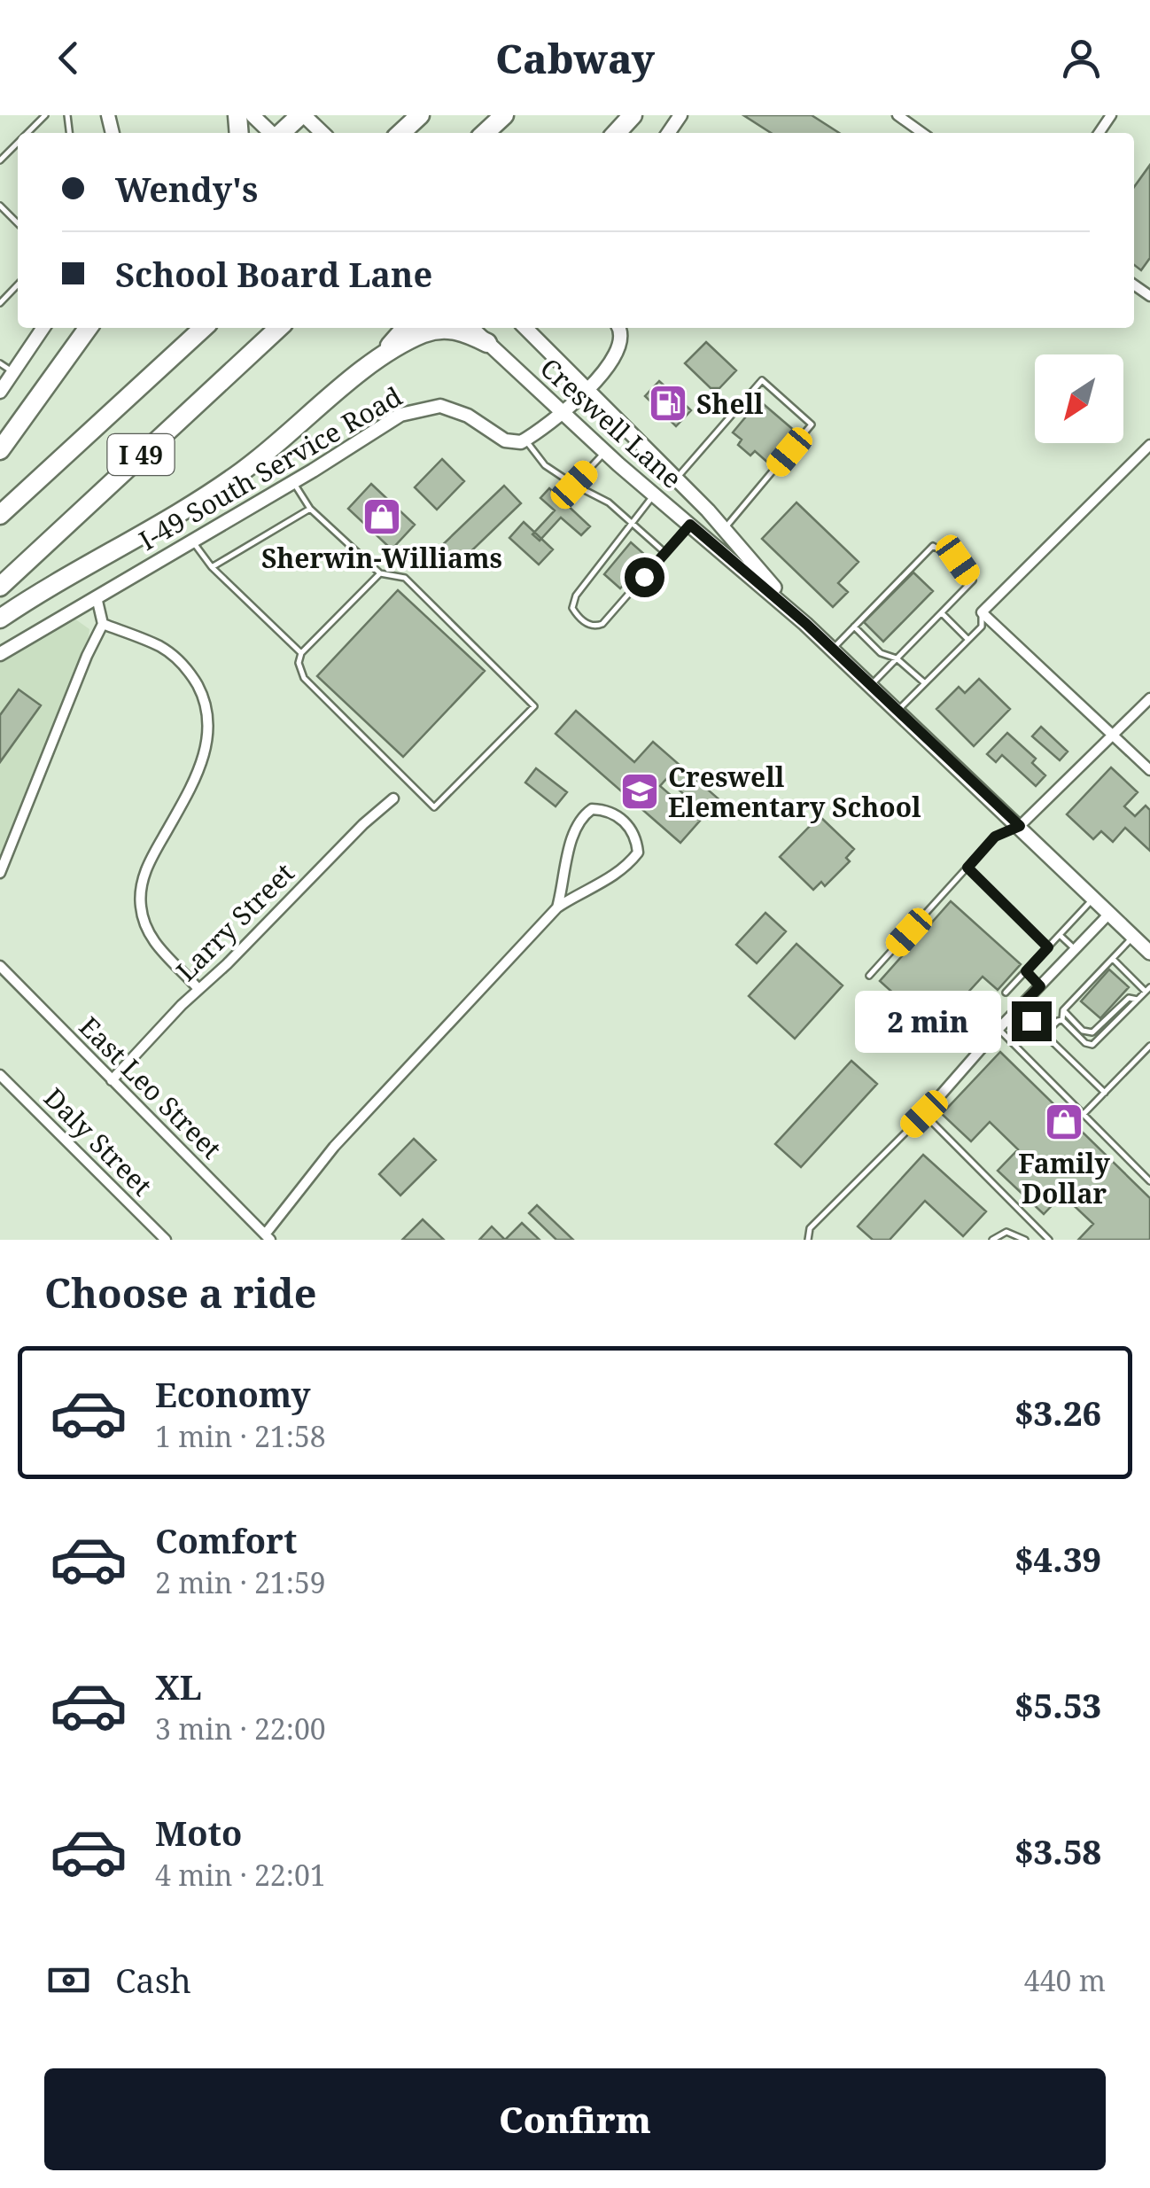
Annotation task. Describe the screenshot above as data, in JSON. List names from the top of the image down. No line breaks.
{"streets":{"highway":["I 49"],"main road":["Creswell Lane"],"street":["I-49 South Service Road","Larry Street","East Leo Street","Daly Street"]},"crossings":[["Larry Street","East Leo Street"]],"places":{"fuel station":["Shell"],"shop":["Sherwin-Williams","Family Dollar"],"school or university":["Creswell Elementary School"]},"north":"bottom left","page":{"header":"Cabway","banner":["Wendy's","School Board Lane"],"bubble":"2 min","heading":"Choose a ride","list":[{"name":"Economy","note":"1 min · 21:58","value":"$3.26"},{"name":"Comfort","note":"2 min · 21:59","value":"$4.39"},{"name":"XL","note":"3 min · 22:00","value":"$5.53"},{"name":"Moto","note":"4 min · 22:01","value":"$3.58"}],"pay":["Cash","440 m"],"buttons":"Confirm"}}
